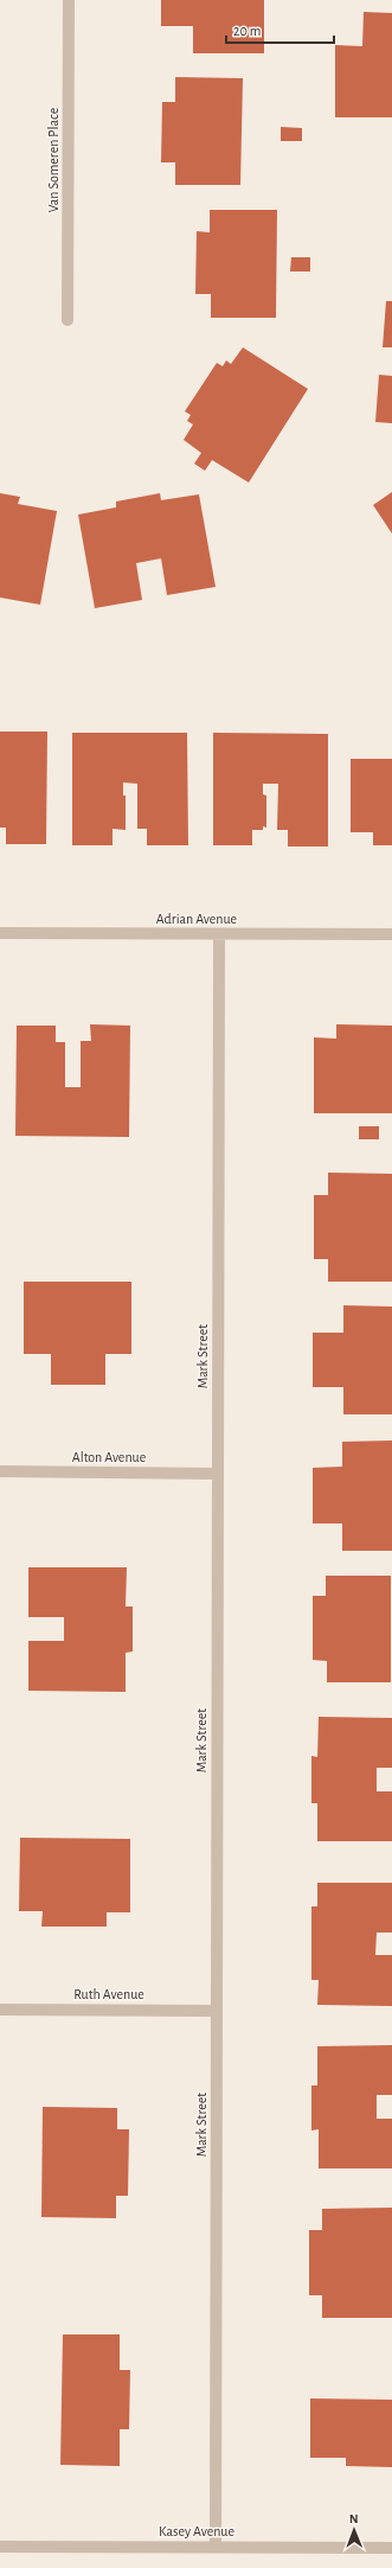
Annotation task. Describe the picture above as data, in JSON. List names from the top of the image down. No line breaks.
{"streets":{"street":["Van Someren Place","Adrian Avenue","Mark Street","Alton Avenue","Ruth Avenue","Kasey Avenue"]},"crossings":[["Adrian Avenue","Mark Street"],["Mark Street","Alton Avenue"],["Mark Street","Ruth Avenue"],["Mark Street","Kasey Avenue"]],"scale_bar":"20 m","north":"top"}
